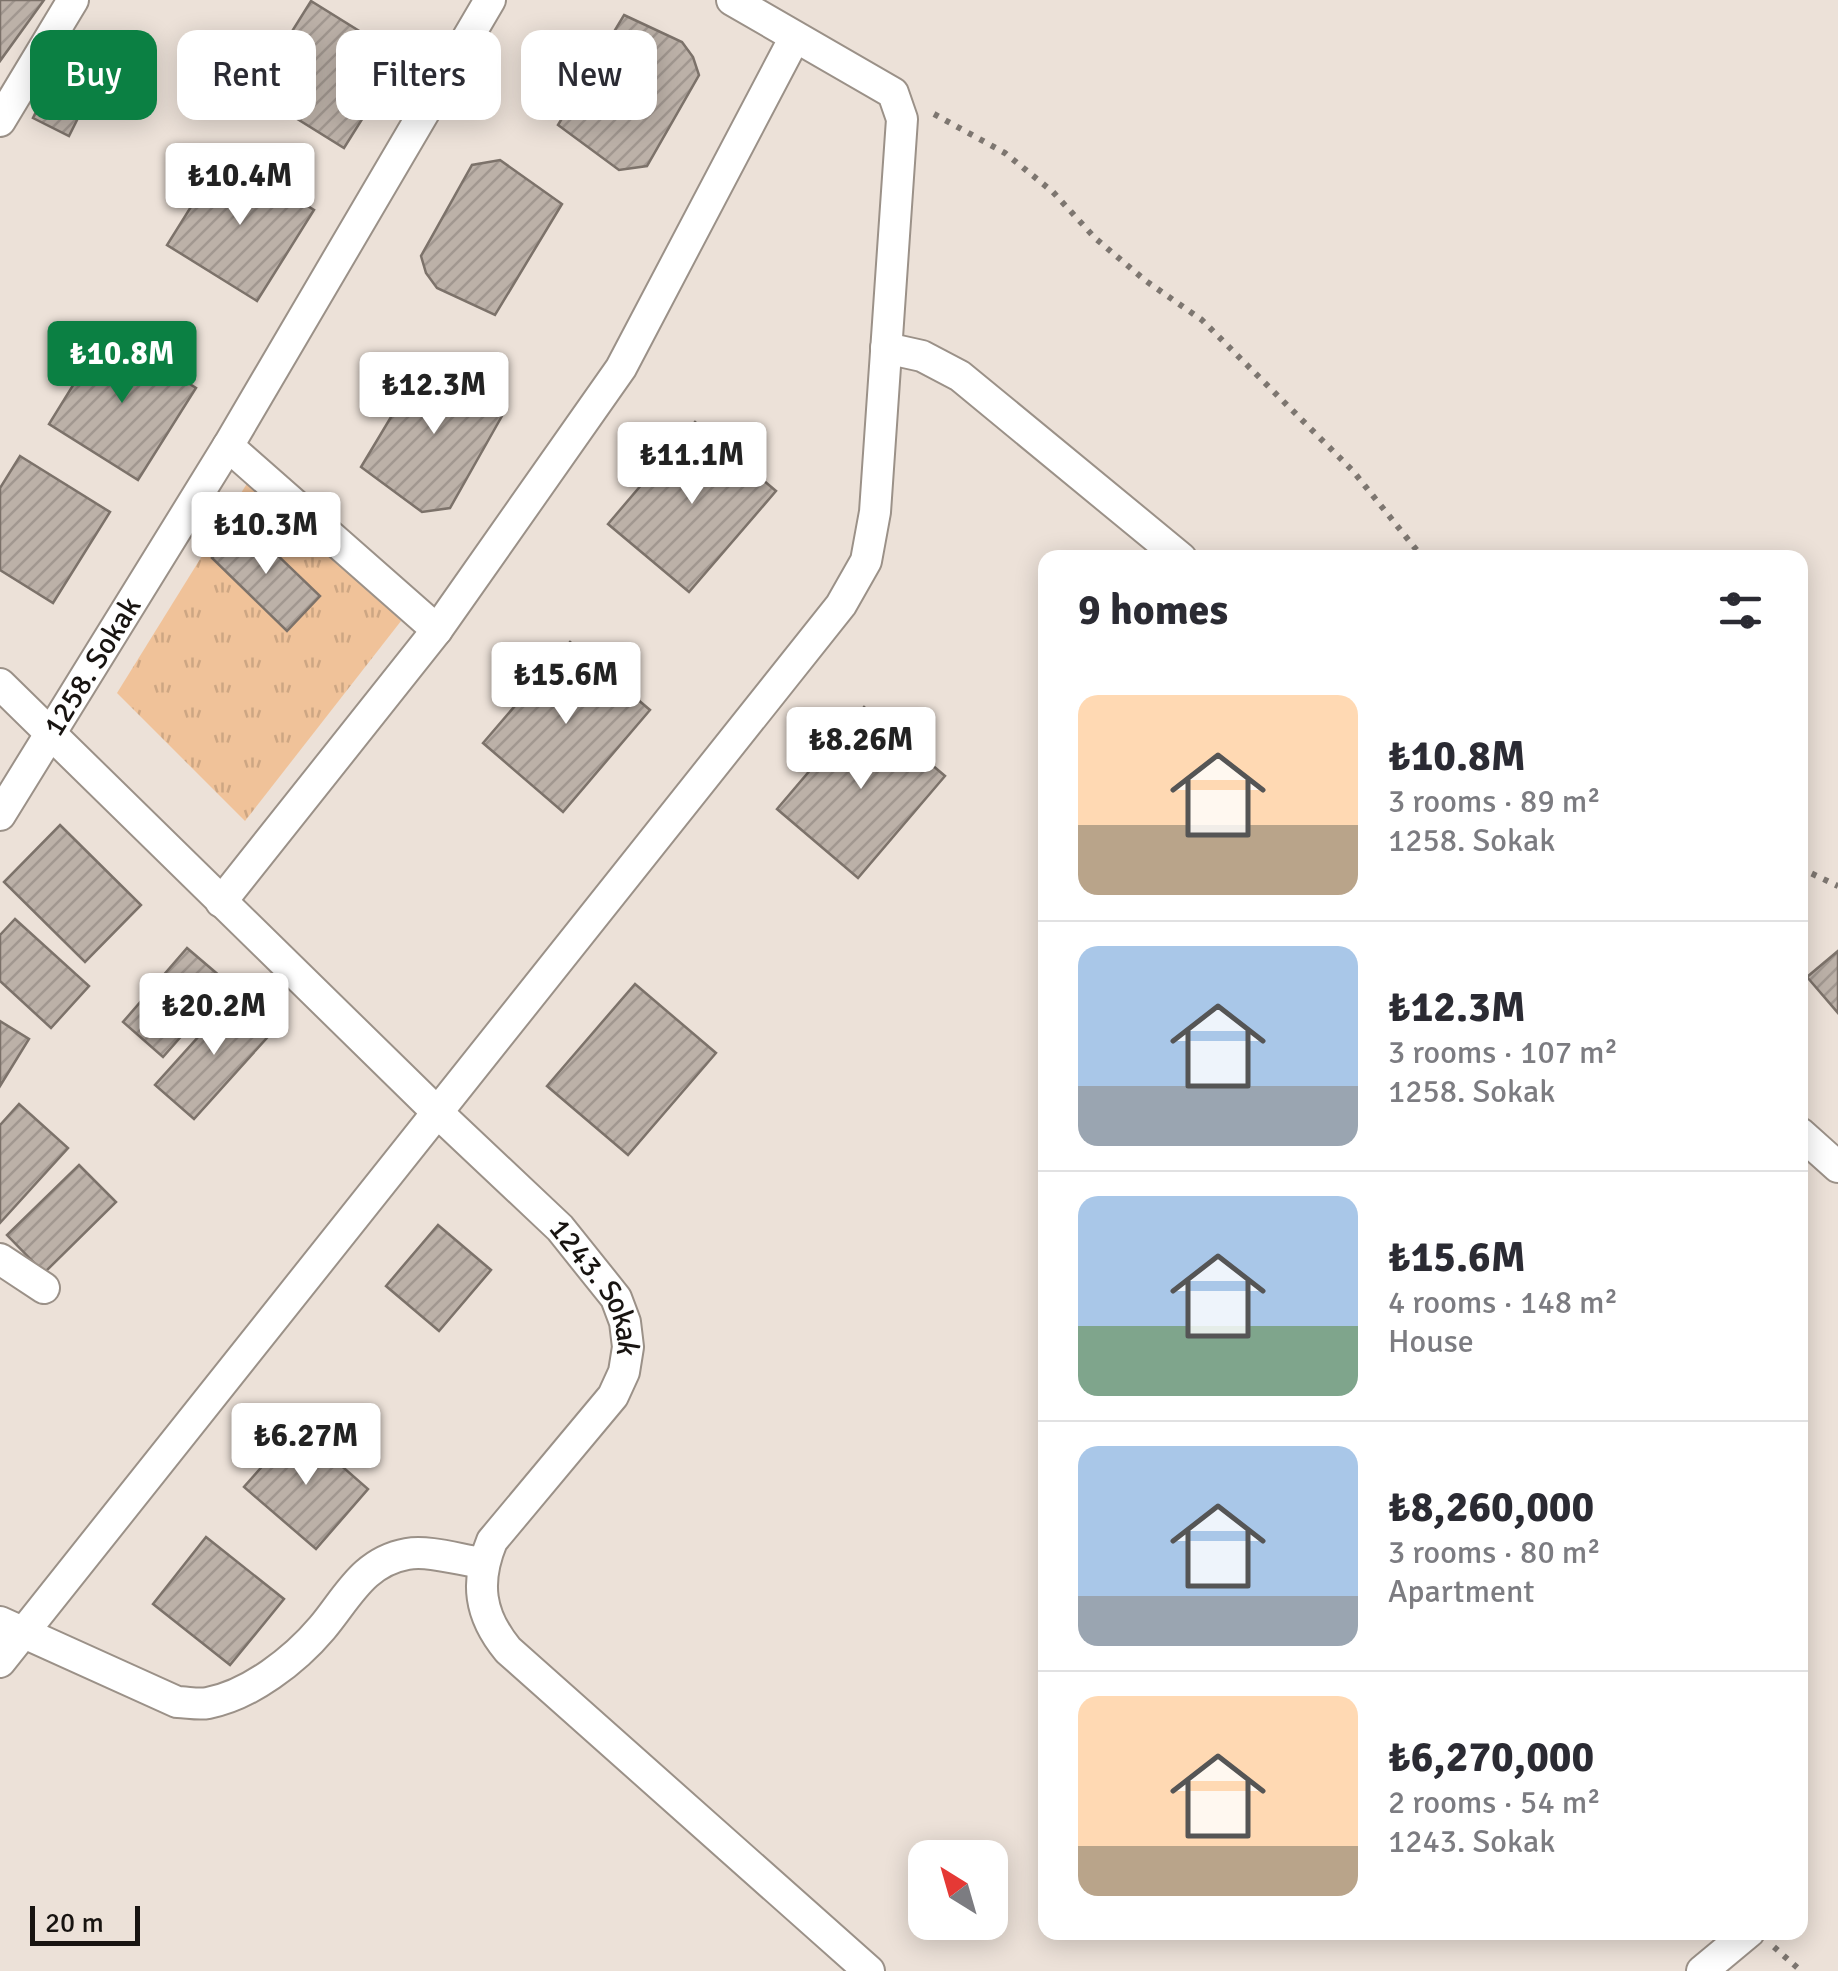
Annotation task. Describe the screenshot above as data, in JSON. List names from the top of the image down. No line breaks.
{"streets":{"street":["1258. Sokak","1243. Sokak"]},"crossings":[["1258. Sokak","1243. Sokak"]],"scale_bar":"20 m","north":"top left","page":{"chip":["Buy","Rent","Filters","New"],"price":["₺10.4M","₺10.8M","₺12.3M","₺11.1M","₺10.3M","₺15.6M","₺8.26M","₺20.2M","₺6.27M"],"heading":"9 homes","list":[{"name":"₺10.8M","note":"3 rooms · 89 m² · 1258. Sokak"},{"name":"₺12.3M","note":"3 rooms · 107 m² · 1258. Sokak"},{"name":"₺15.6M","note":"4 rooms · 148 m² · House"},{"name":"₺8,260,000","note":"3 rooms · 80 m² · Apartment"},{"name":"₺6,270,000","note":"2 rooms · 54 m² · 1243. Sokak"}],"scale":"20 m"}}
